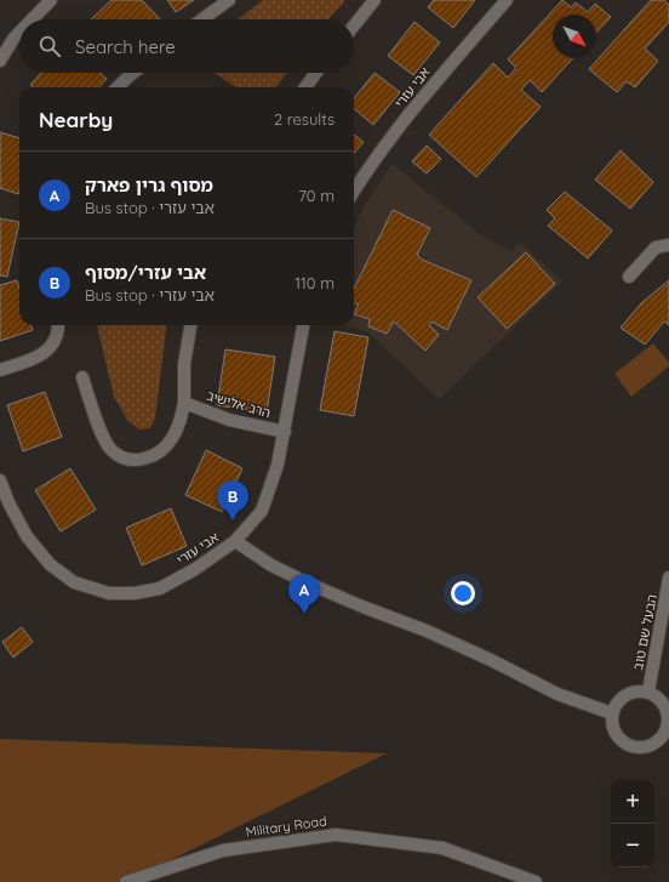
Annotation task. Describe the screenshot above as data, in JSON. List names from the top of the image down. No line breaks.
{"streets":{"street":["אבי עזרי","הרב אלישיב","הבעל שם טוב","Military Road"]},"crossings":[["אבי עזרי","הרב אלישיב"]],"north":"bottom right","page":{"search":"Search here","heading":["Nearby","2 results"],"list":[{"mark":"A","name":"מסוף גרין פארק","note":"Bus stop · אבי עזרי","value":"70 m"},{"mark":"B","name":"אבי עזרי/מסוף","note":"Bus stop · אבי עזרי","value":"110 m"}],"pins":["B","A"],"map_buttons":["+","−"]}}
